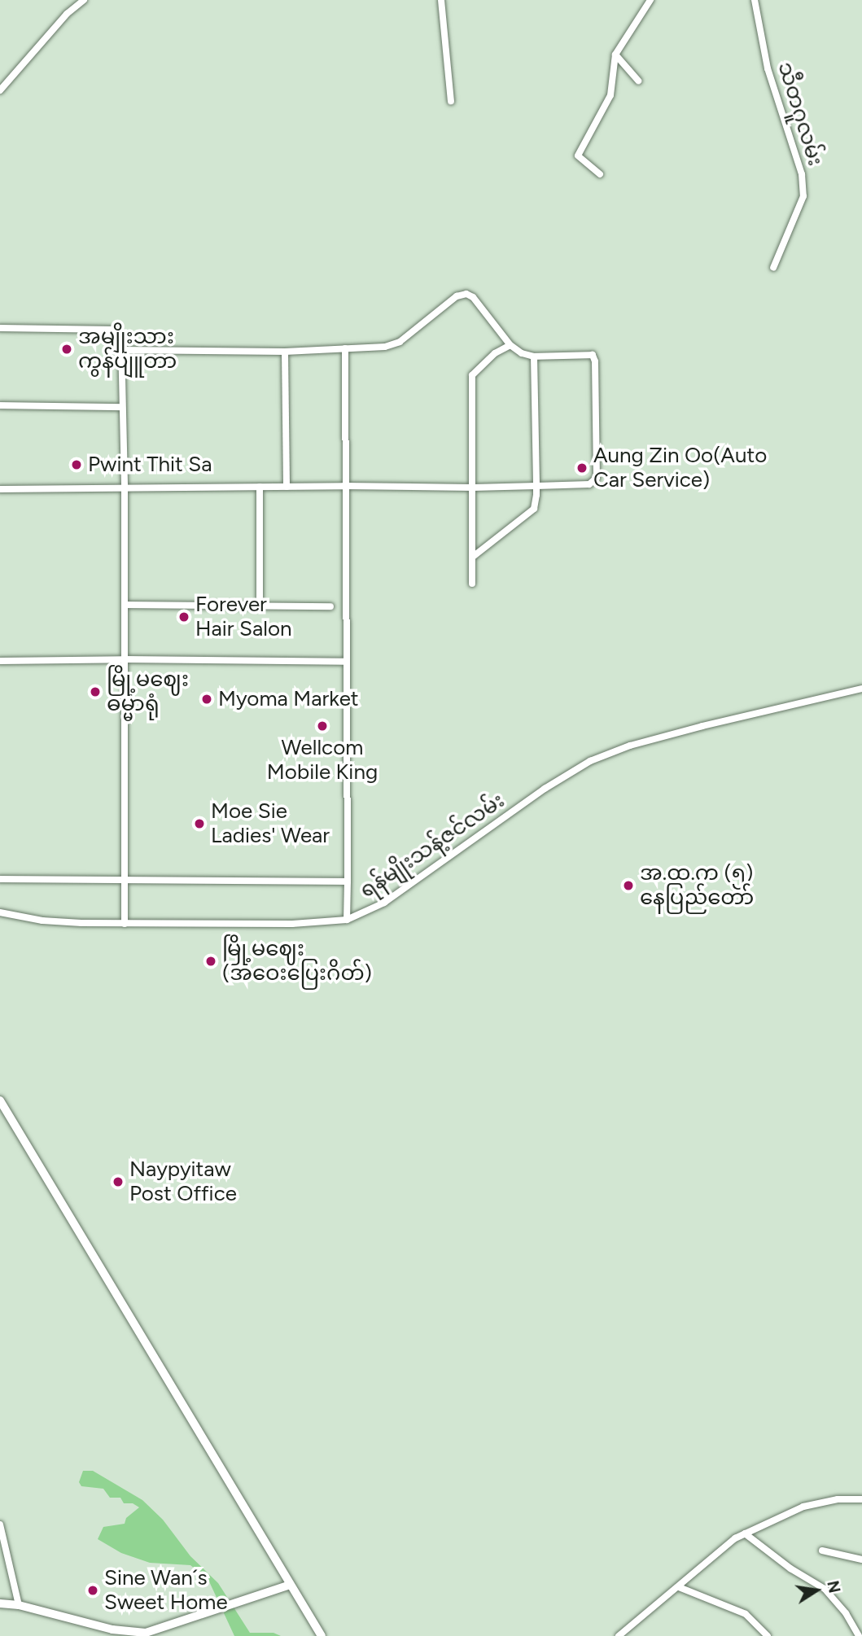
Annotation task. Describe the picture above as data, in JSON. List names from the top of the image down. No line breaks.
{"streets":{"street":["သီတဂူလမ်း","ရန်မျိုးသန့်ဇင်လမ်း"]},"places":["အမျိုးသား ကွန်ပျူတာ","Pwint Thit Sa","Aung Zin Oo(Auto Car Service)","Forever Hair Salon","မြို့မဈေး ဓမ္မာရုံ","Myoma Market","Wellcom Mobile King","Moe Sie Ladies' Wear","အ.ထ.က (၅) နေပြည်တော်","မြို့မဈေး (အဝေးပြေးဂိတ်)","Naypyitaw Post Office","Sine Wan´s Sweet Home"],"north":"right"}
